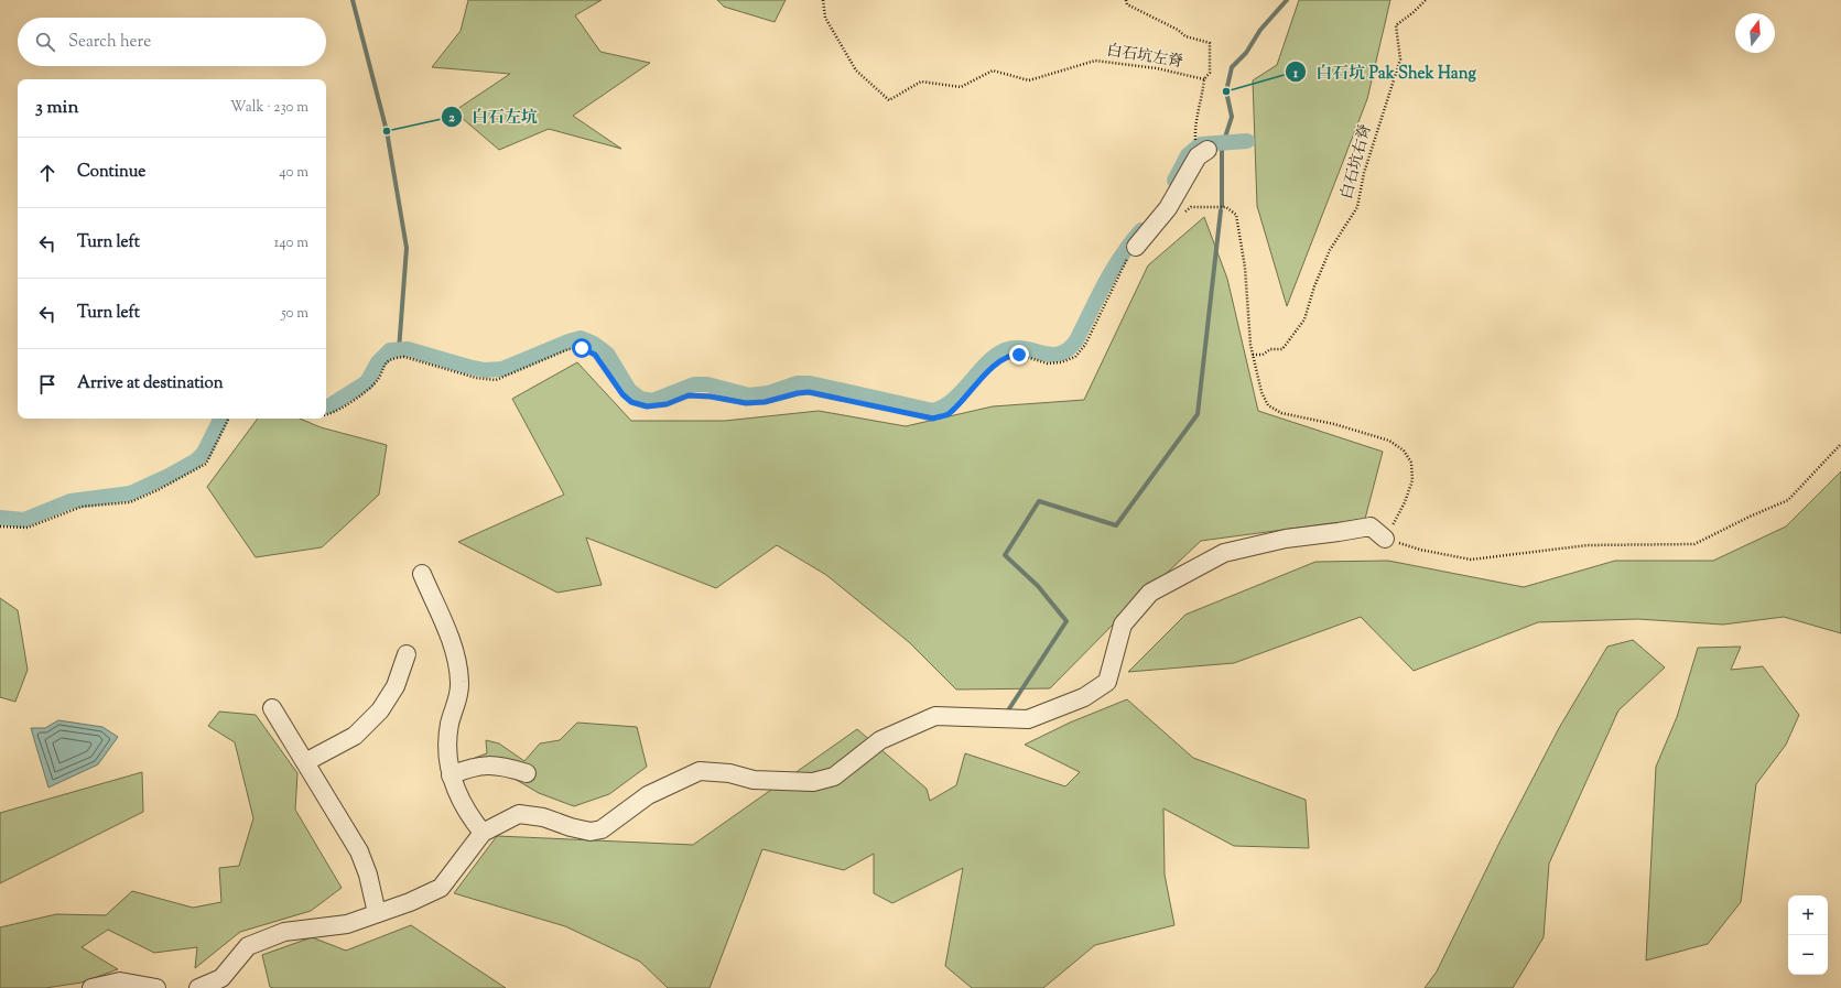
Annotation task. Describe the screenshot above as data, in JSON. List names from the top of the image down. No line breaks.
{"streets":{"path":["白石坑左脊","白石坑右脊"]},"places":["白石坑 Pak Shek Hang","白石左坑"],"north":"top","page":{"search":"Search here","heading":["3 min","Walk · 230 m"],"list":[["Continue","40 m"],["Turn left","140 m"],["Turn left","50 m"],"Arrive at destination"],"map_buttons":["+","−"]}}
